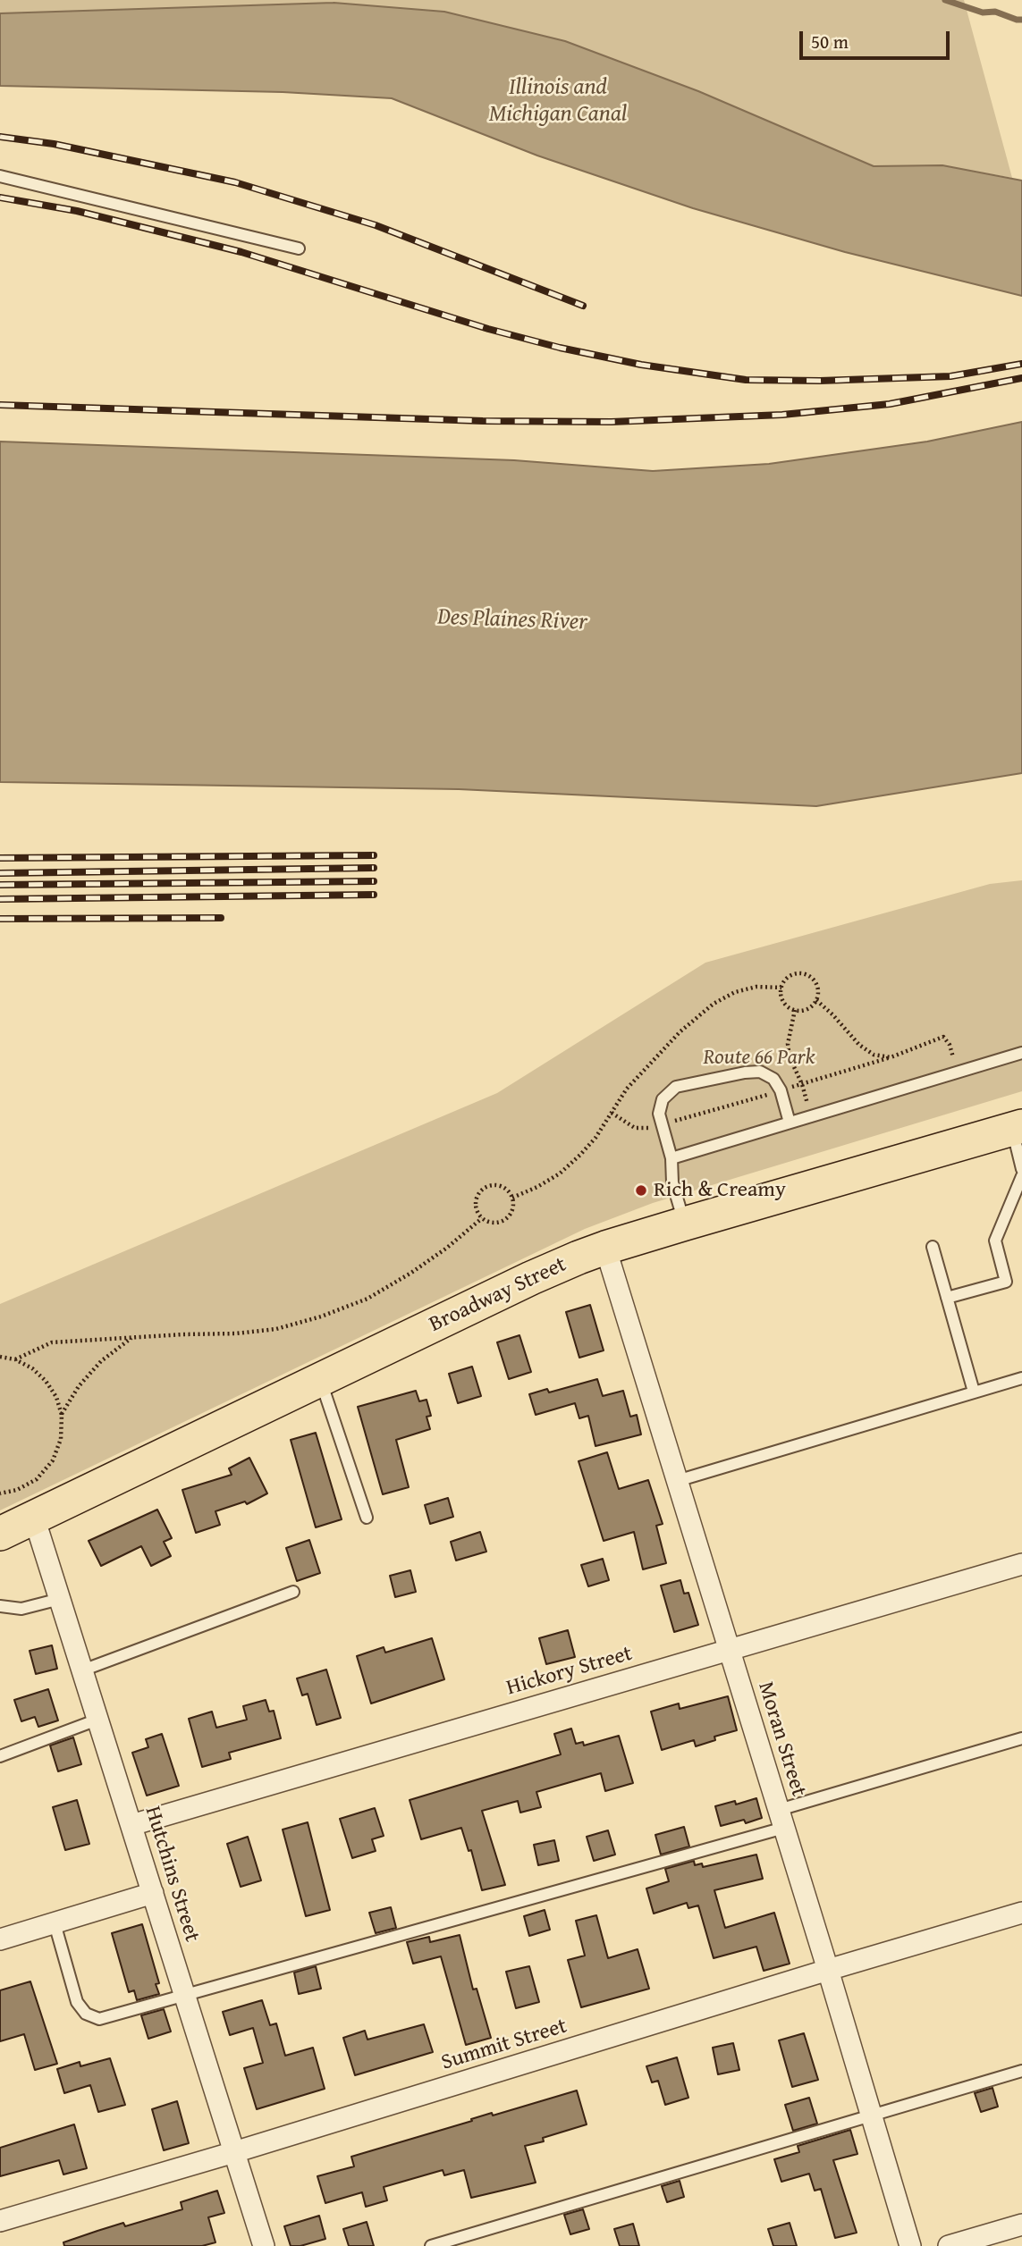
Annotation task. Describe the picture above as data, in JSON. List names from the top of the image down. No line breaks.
{"streets":{"main road":["Broadway Street"],"street":["Hickory Street","Moran Street","Hutchins Street","Summit Street"]},"crossings":[["Broadway Street","Moran Street"],["Broadway Street","Hutchins Street"],["Hickory Street","Moran Street"],["Hickory Street","Hutchins Street"],["Moran Street","Summit Street"],["Hutchins Street","Summit Street"]],"water":["Illinois and Michigan Canal","Des Plaines River"],"parks":["Route 66 Park"],"places":["Rich & Creamy"],"scale_bar":"50 m"}
